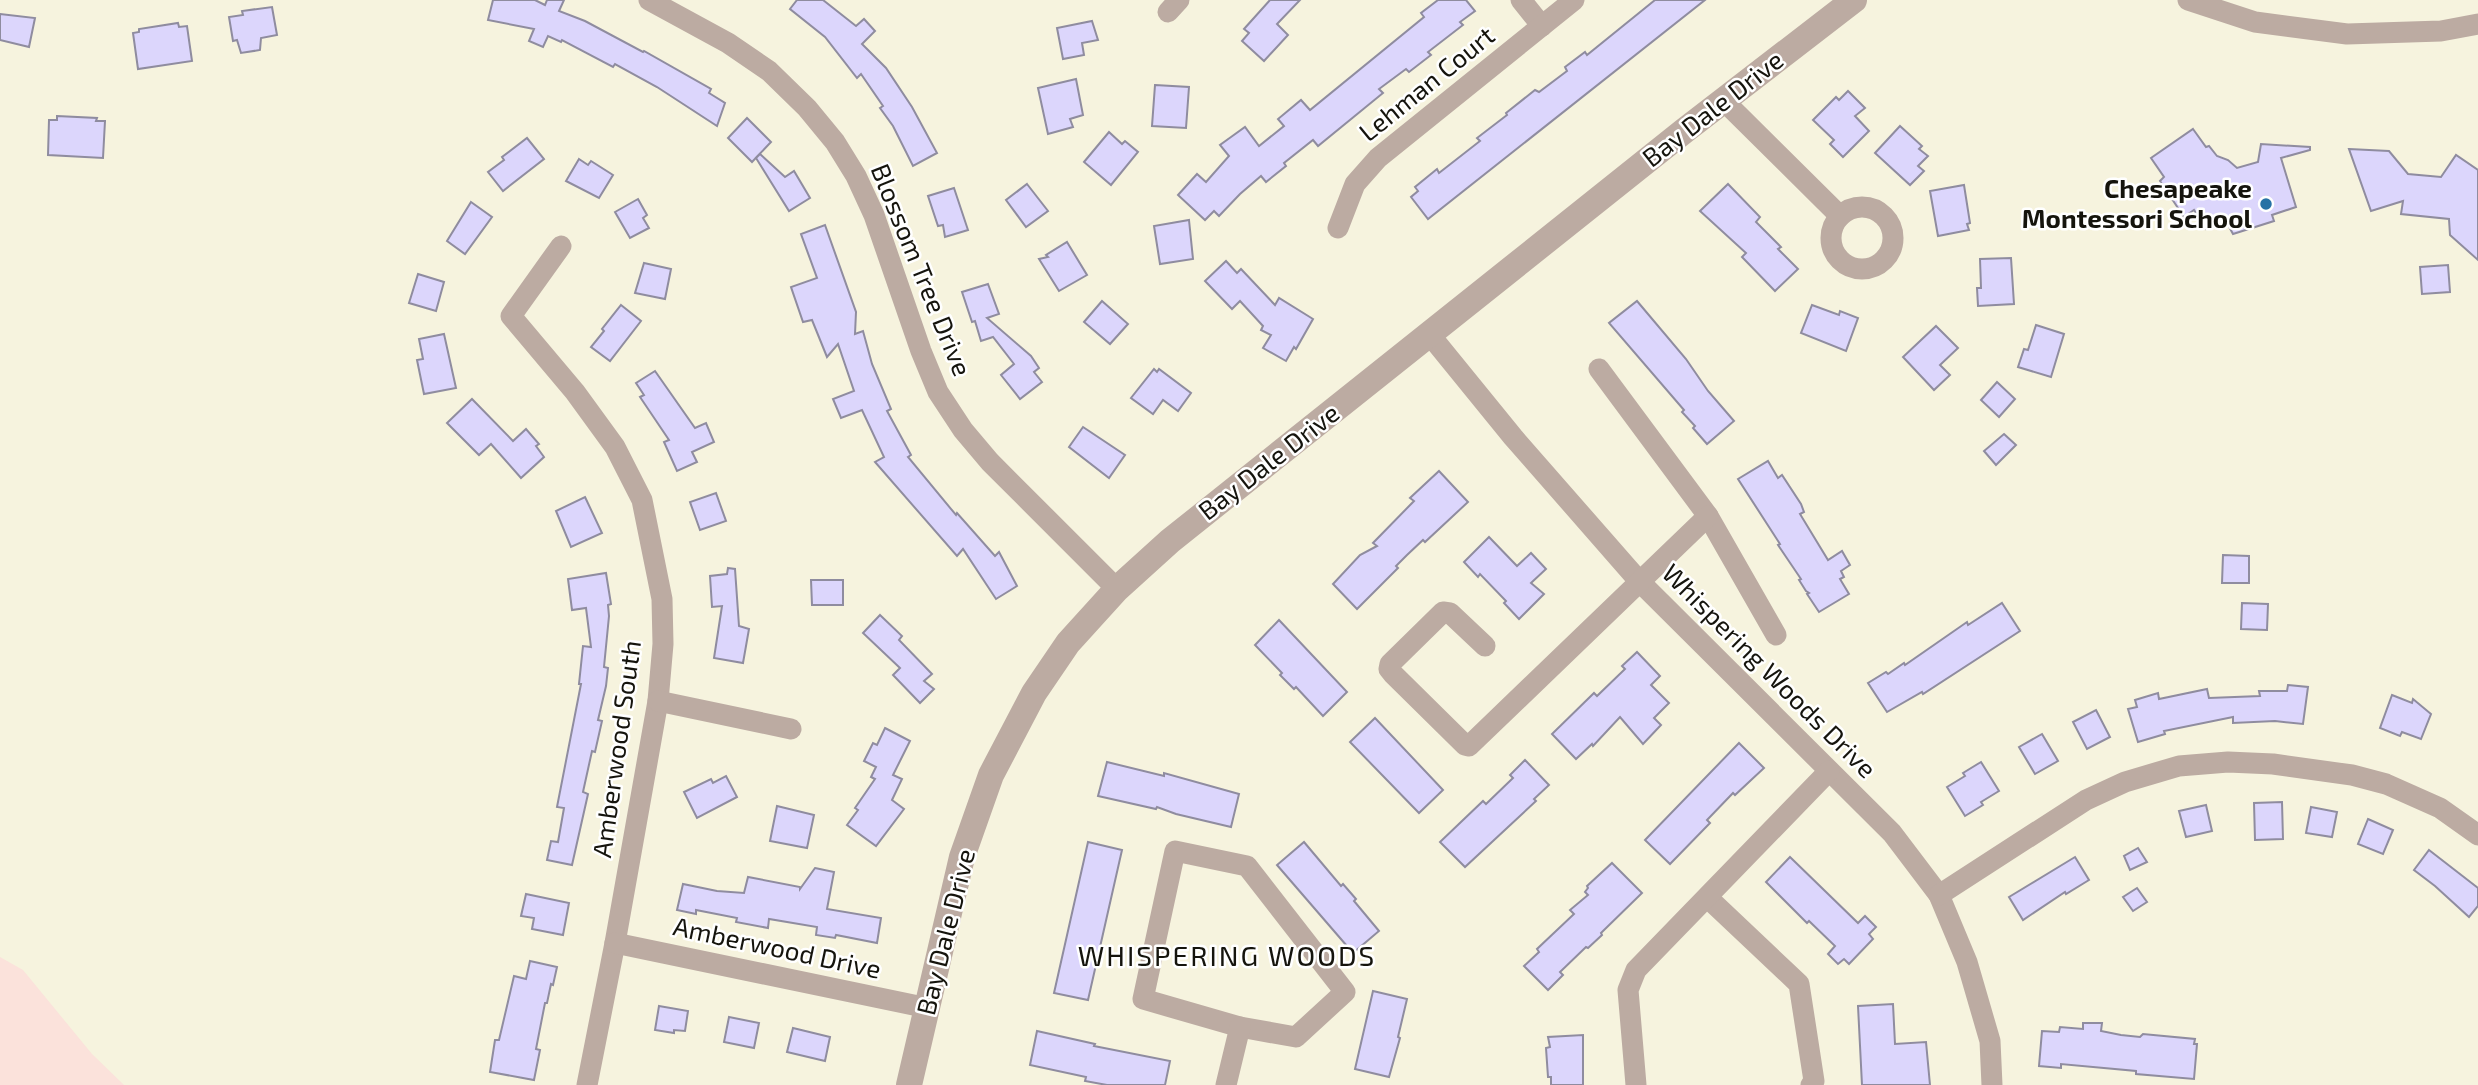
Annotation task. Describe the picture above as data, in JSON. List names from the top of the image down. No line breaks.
{"streets":{"street":["Lehman Court","Bay Dale Drive","Blossom Tree Drive","Whispering Woods Drive","Amberwood South","Amberwood Drive"]},"crossings":[["Bay Dale Drive","Blossom Tree Drive"],["Bay Dale Drive","Whispering Woods Drive"],["Bay Dale Drive","Amberwood Drive"],["Amberwood South","Amberwood Drive"]],"districts":["WHISPERING WOODS"],"places":["Chesapeake Montessori School"]}
